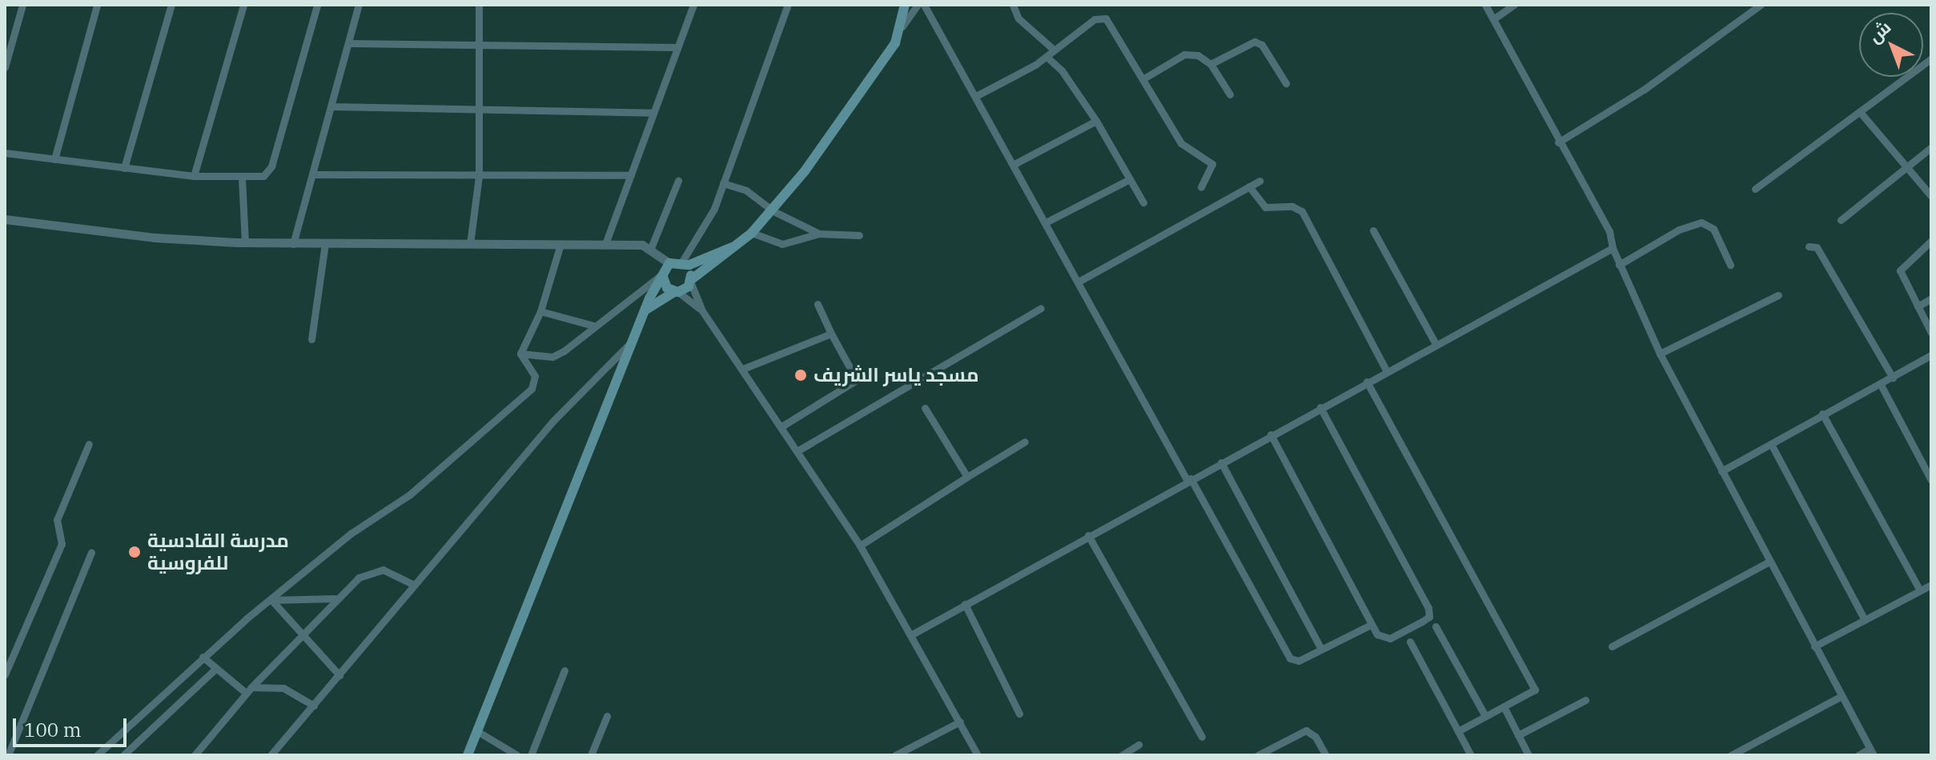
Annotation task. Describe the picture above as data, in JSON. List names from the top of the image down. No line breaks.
{"places":["مسجد ياسر الشريف","مدرسة القادسية للفروسية"],"scale_bar":"100 m","north":"top left"}
